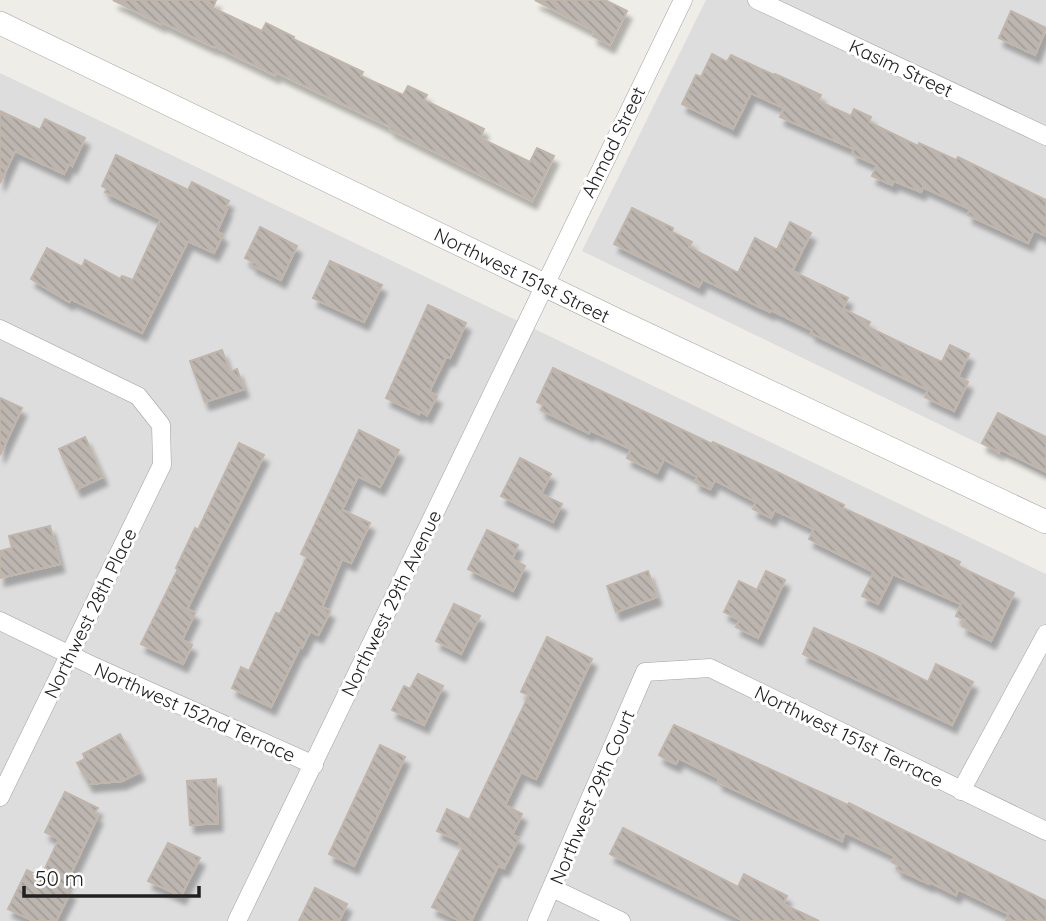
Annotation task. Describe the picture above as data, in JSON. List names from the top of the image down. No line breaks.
{"streets":{"street":["Kasim Street","Ahmad Street","Northwest 151st Street","Northwest 29th Avenue","Northwest 28th Place","Northwest 152nd Terrace","Northwest 151st Terrace","Northwest 29th Court"]},"crossings":[["Ahmad Street","Northwest 151st Street"],["Ahmad Street","Northwest 29th Avenue"],["Northwest 151st Street","Northwest 29th Avenue"],["Northwest 29th Avenue","Northwest 152nd Terrace"],["Northwest 28th Place","Northwest 152nd Terrace"],["Northwest 151st Terrace","Northwest 29th Court"]],"scale_bar":"50 m"}
